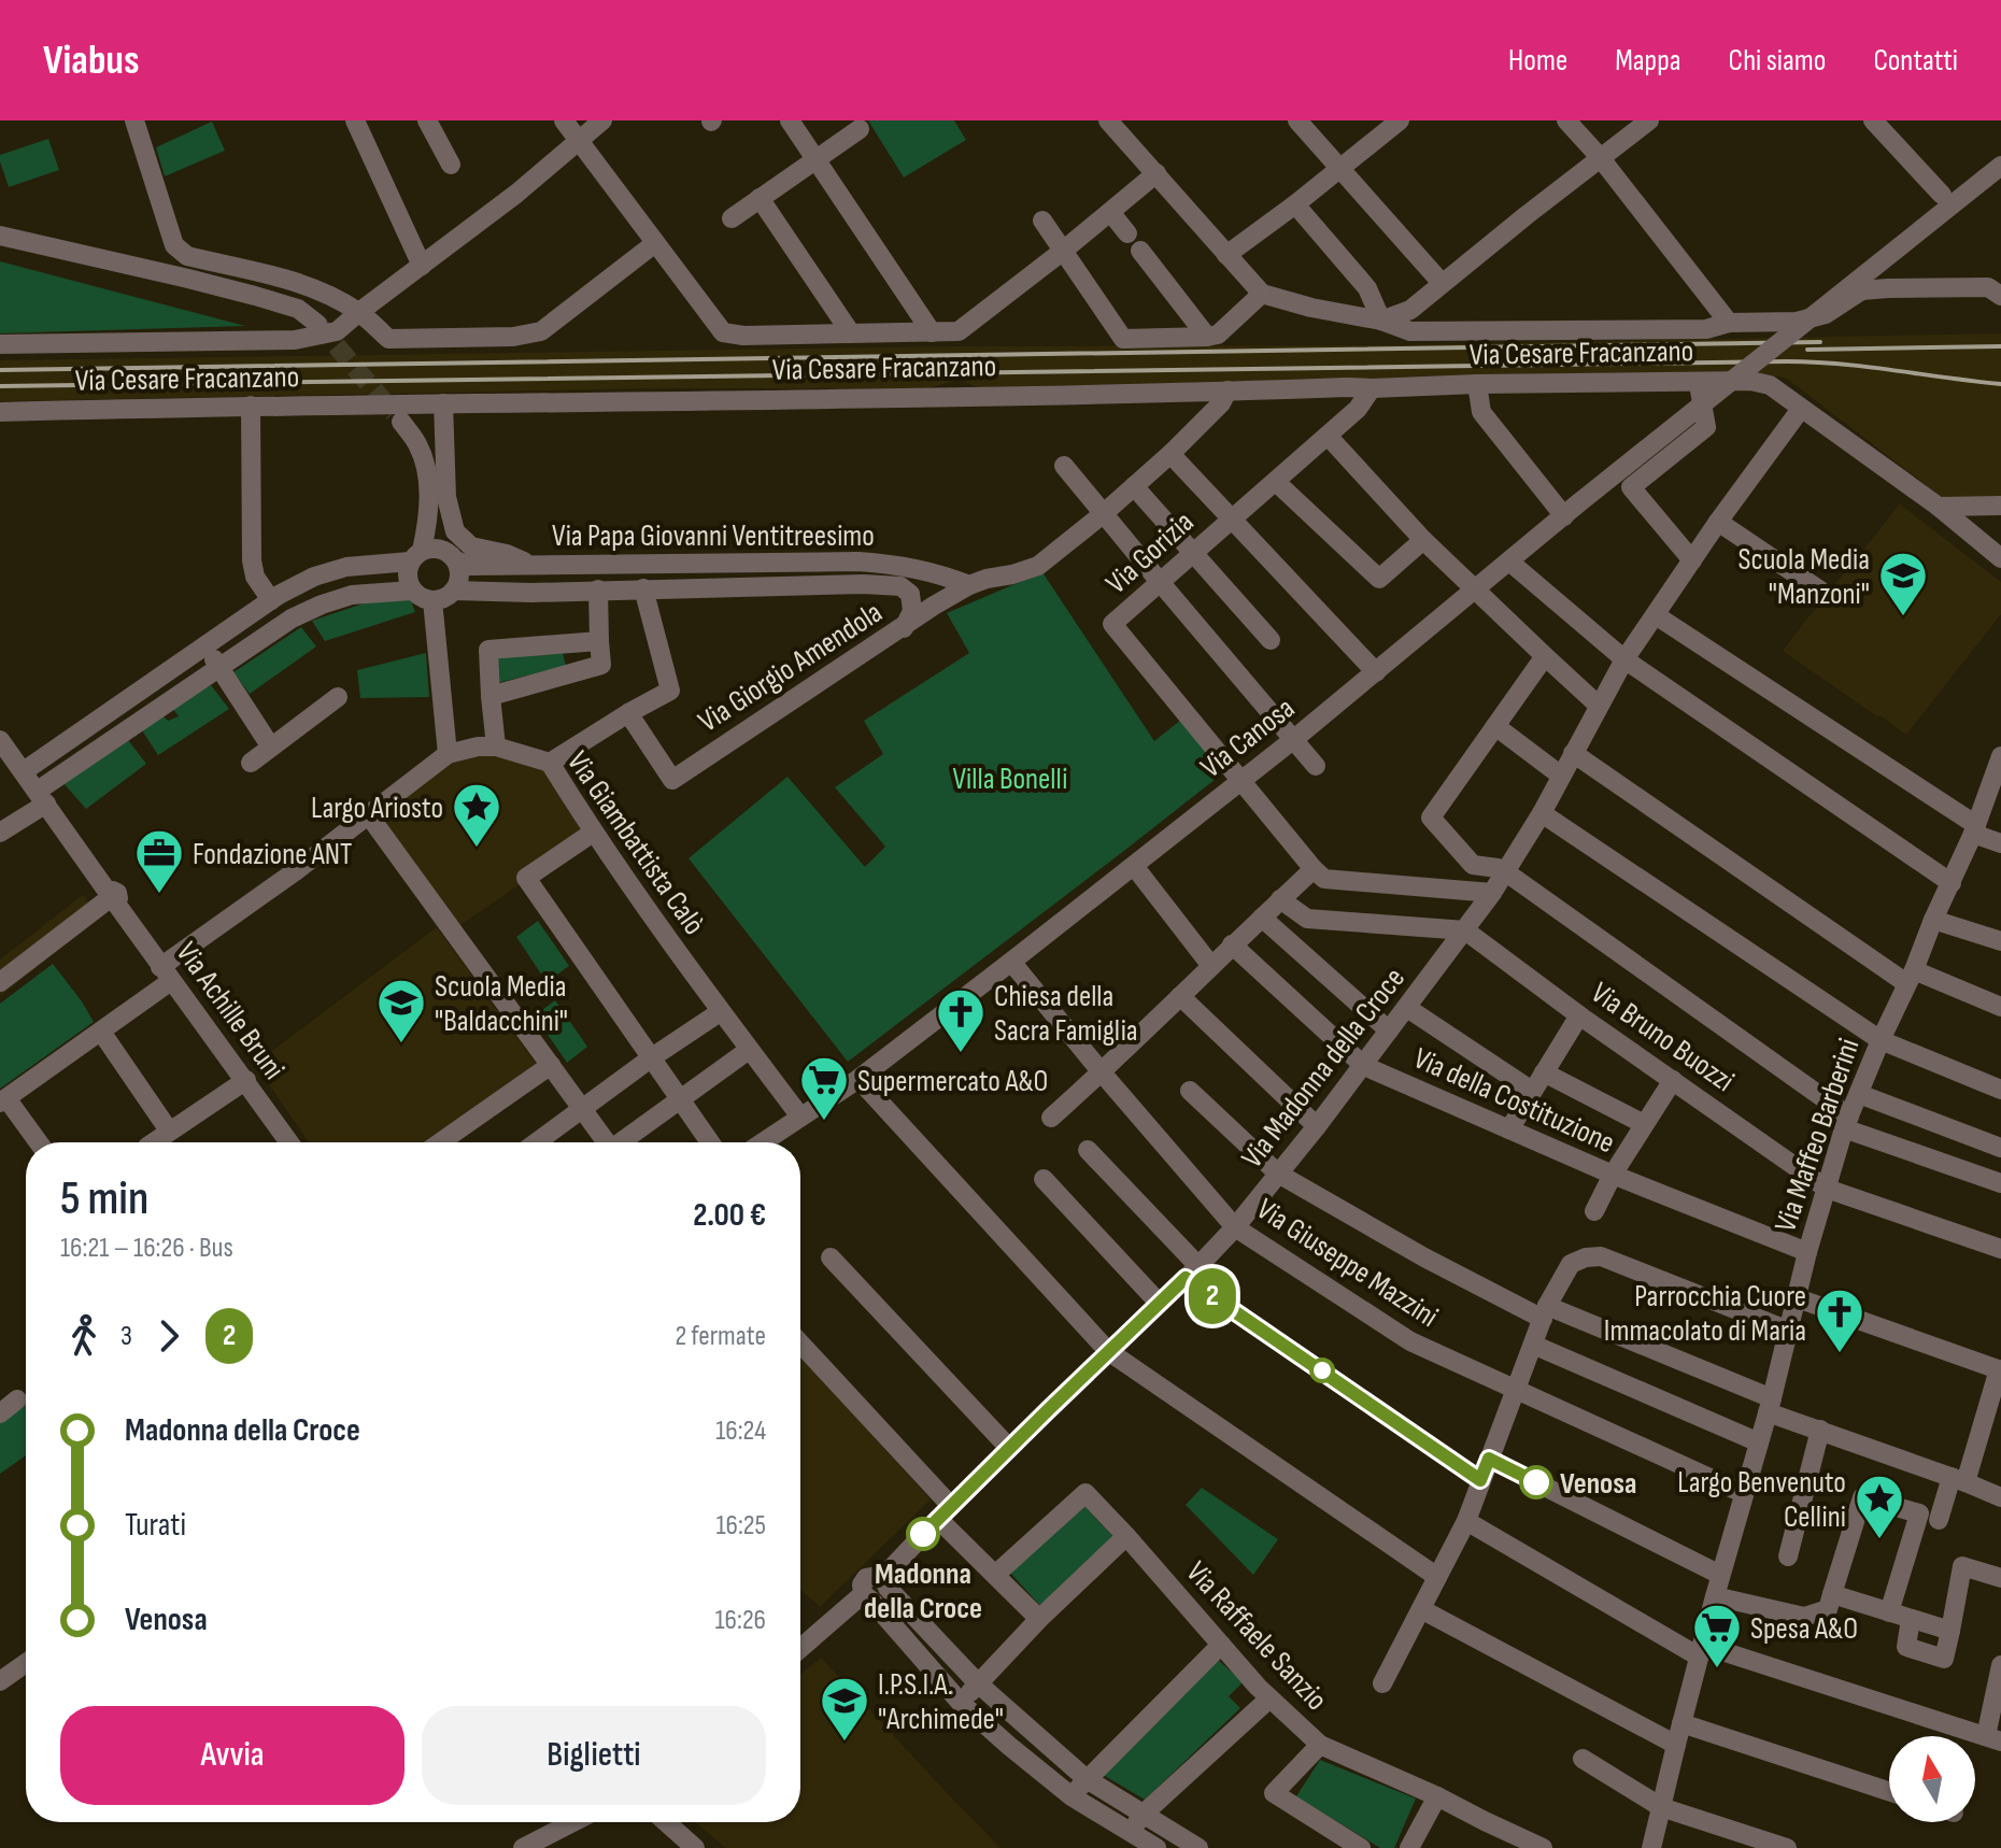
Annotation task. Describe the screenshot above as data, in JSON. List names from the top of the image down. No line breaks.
{"streets":{"street":["Via Cesare Fracanzano","Via Papa Giovanni Ventitreesimo","Via Gorizia","Via Giorgio Amendola","Via Canosa","Via Giambattista Calò","Via Achille Bruni","Via Bruno Buozzi","Via Madonna della Croce","Via della Costituzione","Via Maffeo Barberini","Via Giuseppe Mazzini","Via Raffaele Sanzio"]},"crossings":[["Via Cesare Fracanzano","Via Gorizia"],["Via Cesare Fracanzano","Via Giorgio Amendola"],["Via Cesare Fracanzano","Via Madonna della Croce"],["Via Papa Giovanni Ventitreesimo","Via Giorgio Amendola"],["Via Gorizia","Via Canosa"],["Via Canosa","Via Giambattista Calò"],["Via Canosa","Via Giuseppe Mazzini"],["Via Giambattista Calò","Via Achille Bruni"],["Via Bruno Buozzi","Via Madonna della Croce"],["Via Bruno Buozzi","Via Maffeo Barberini"],["Via Madonna della Croce","Via della Costituzione"],["Via Madonna della Croce","Via Giuseppe Mazzini"],["Via della Costituzione","Via Maffeo Barberini"],["Via Maffeo Barberini","Via Giuseppe Mazzini"]],"parks":["Villa Bonelli"],"places":{"school or university":["Scuola Media \"Manzoni\"","Scuola Media \"Baldacchini\"","I.P.S.I.A. \"Archimede\""],"place":["Largo Ariosto","Largo Benvenuto Cellini"],"office":["Fondazione ANT"],"church":["Chiesa della Sacra Famiglia","Parrocchia Cuore Immacolato di Maria"],"supermarket":["Supermercato A&O","Spesa A&O"],"other":["Venosa","Madonna della Croce"]},"lines":["bus line 2"],"north":"top","page":{"header":"Viabus","nav":["Home","Mappa","Chi siamo","Contatti"],"on_map":"2","heading":["5 min","16:21 – 16:26 · Bus","2.00 €"],"legs":["3","2","2 fermate"],"list":[{"name":"Madonna della Croce","value":"16:24"},{"name":"Turati","value":"16:25"},{"name":"Venosa","value":"16:26"}],"buttons":["Avvia","Biglietti"]}}
